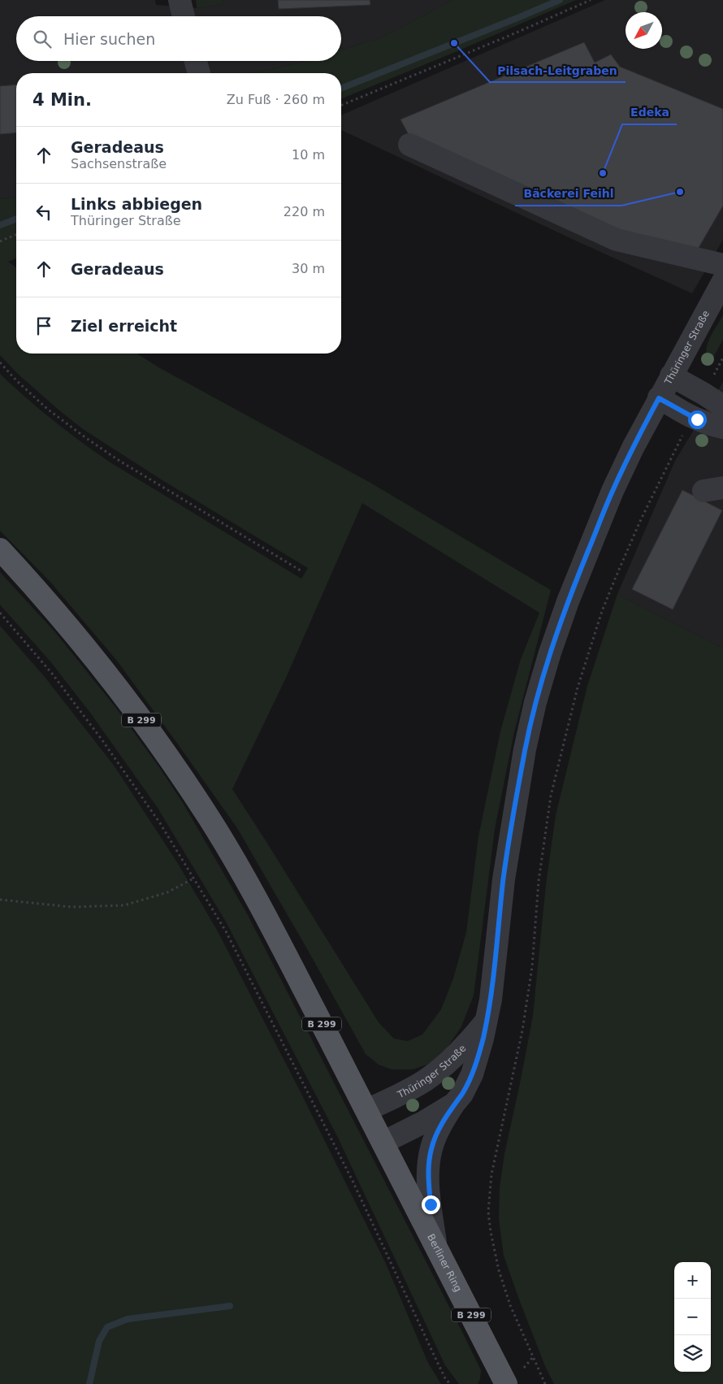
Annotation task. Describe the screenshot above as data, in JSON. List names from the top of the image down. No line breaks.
{"streets":{"main road":["B 299","Berliner Ring"],"street":["Thüringer Straße"]},"crossings":[["Thüringer Straße","B 299"],["Thüringer Straße","Berliner Ring"],["B 299","Berliner Ring"]],"places":["Pilsach-Leitgraben","Edeka","Bäckerei Feihl"],"north":"bottom left","page":{"search":"Hier suchen","heading":["4 Min.","Zu Fuß · 260 m"],"list":[["Geradeaus","Sachsenstraße","10 m"],["Links abbiegen","Thüringer Straße","220 m"],["Geradeaus","30 m"],"Ziel erreicht"],"map_buttons":["+","−"]}}
